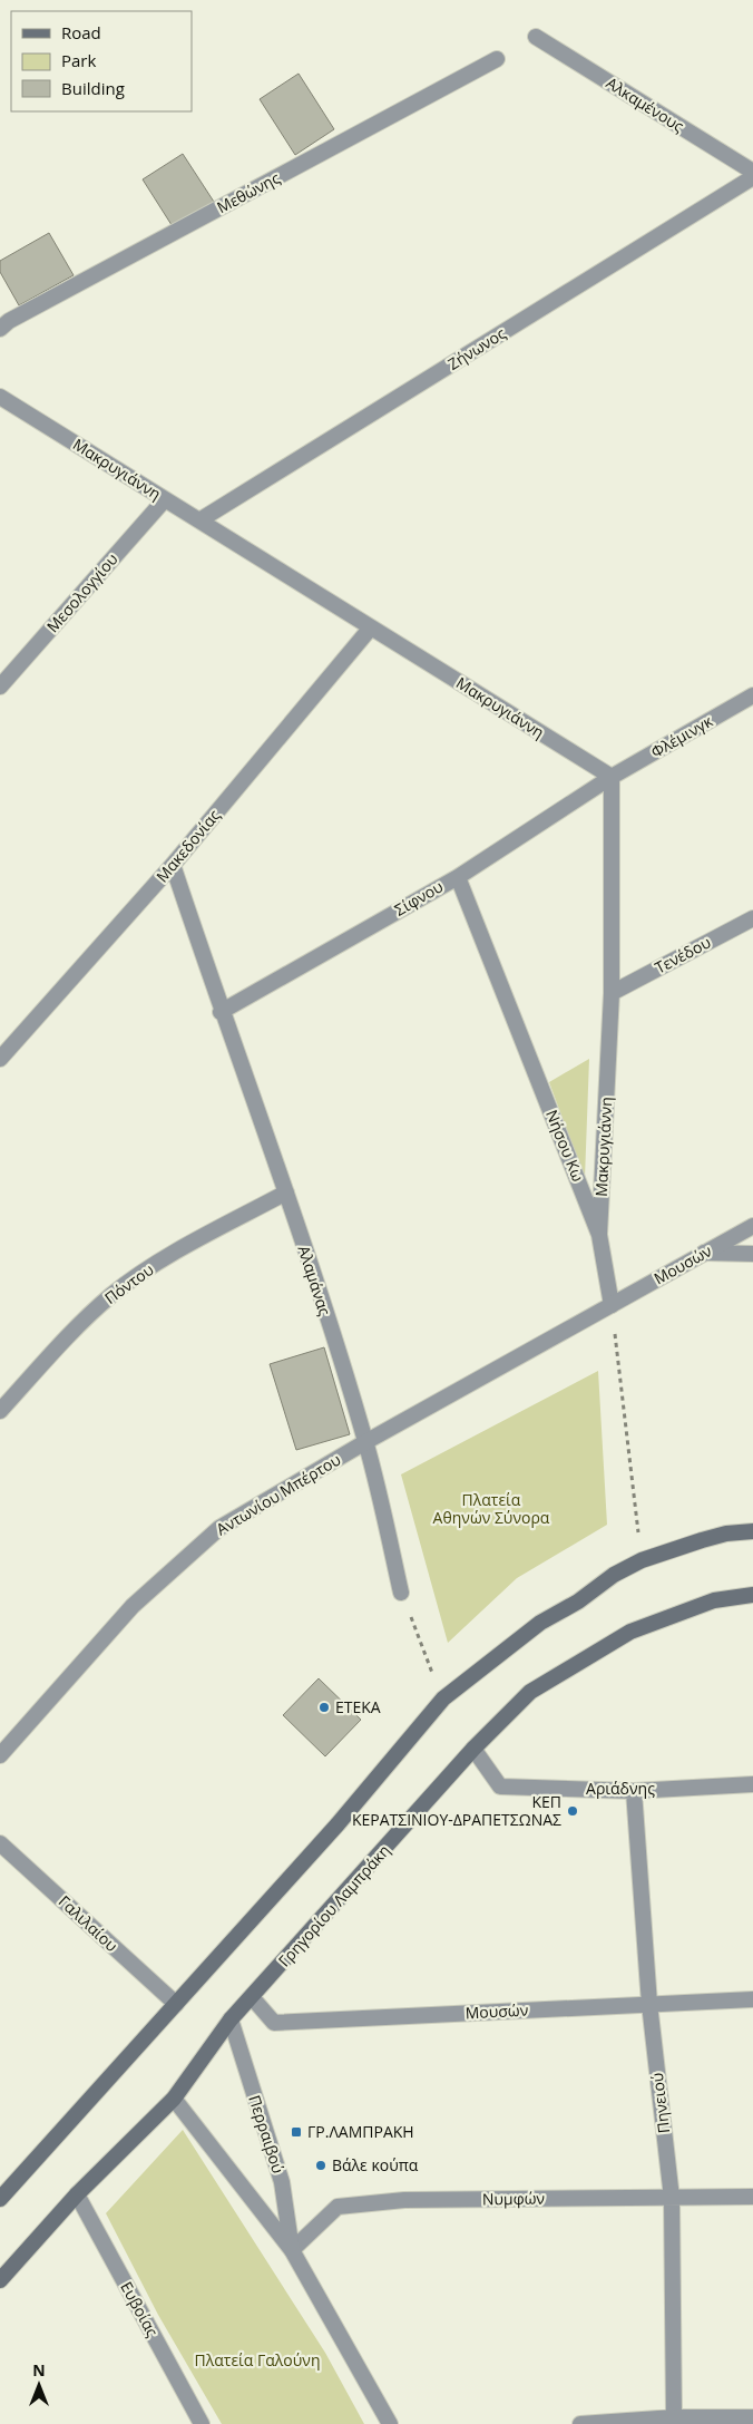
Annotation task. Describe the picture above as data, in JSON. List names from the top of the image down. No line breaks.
{"streets":{"main road":["Γρηγορίου Λαμπράκη"],"street":["Αλκαμένους","Μεθώνης","Ζήνωνος","Μακρυγιάννη","Μεσολογγίου","Φλέμινγκ","Μακεδονίας","Σίφνου","Τενέδου","Νήσου Κω","Μουσών","Αλαμάνας","Πόντου","Αντωνίου Μπέρτου","Αριάδνης","Γαλιλαίου","Πηνειού","Περραιβού","Νυμφών","Ευβοίας"]},"crossings":[["Ζήνωνος","Μακρυγιάννη"],["Μακρυγιάννη","Μεσολογγίου"],["Μακρυγιάννη","Φλέμινγκ"],["Μακρυγιάννη","Μακεδονίας"],["Μακρυγιάννη","Σίφνου"],["Μακρυγιάννη","Τενέδου"],["Μακρυγιάννη","Νήσου Κω"],["Φλέμινγκ","Σίφνου"],["Μακεδονίας","Αλαμάνας"],["Σίφνου","Νήσου Κω"],["Σίφνου","Αλαμάνας"],["Νήσου Κω","Μουσών"],["Νήσου Κω","Αντωνίου Μπέρτου"],["Μουσών","Αντωνίου Μπέρτου"],["Μουσών","Γρηγορίου Λαμπράκη"],["Μουσών","Πηνειού"],["Αλαμάνας","Πόντου"],["Αλαμάνας","Αντωνίου Μπέρτου"],["Αριάδνης","Γρηγορίου Λαμπράκη"],["Αριάδνης","Πηνειού"],["Γρηγορίου Λαμπράκη","Περραιβού"],["Γρηγορίου Λαμπράκη","Ευβοίας"],["Πηνειού","Νυμφών"],["Περραιβού","Νυμφών"]],"parks":["Πλατεία Αθηνών Σύνορα","Πλατεία Γαλούνη"],"places":{"other":["ΕΤΕΚΑ","ΚΕΠ ΚΕΡΑΤΣΙΝΙΟΥ-ΔΡΑΠΕΤΣΩΝΑΣ","Βάλε κούπα"],"transit":["ΓΡ.ΛΑΜΠΡΑΚΗ"]},"legend":["Road","Park","Building"],"north":"top"}
